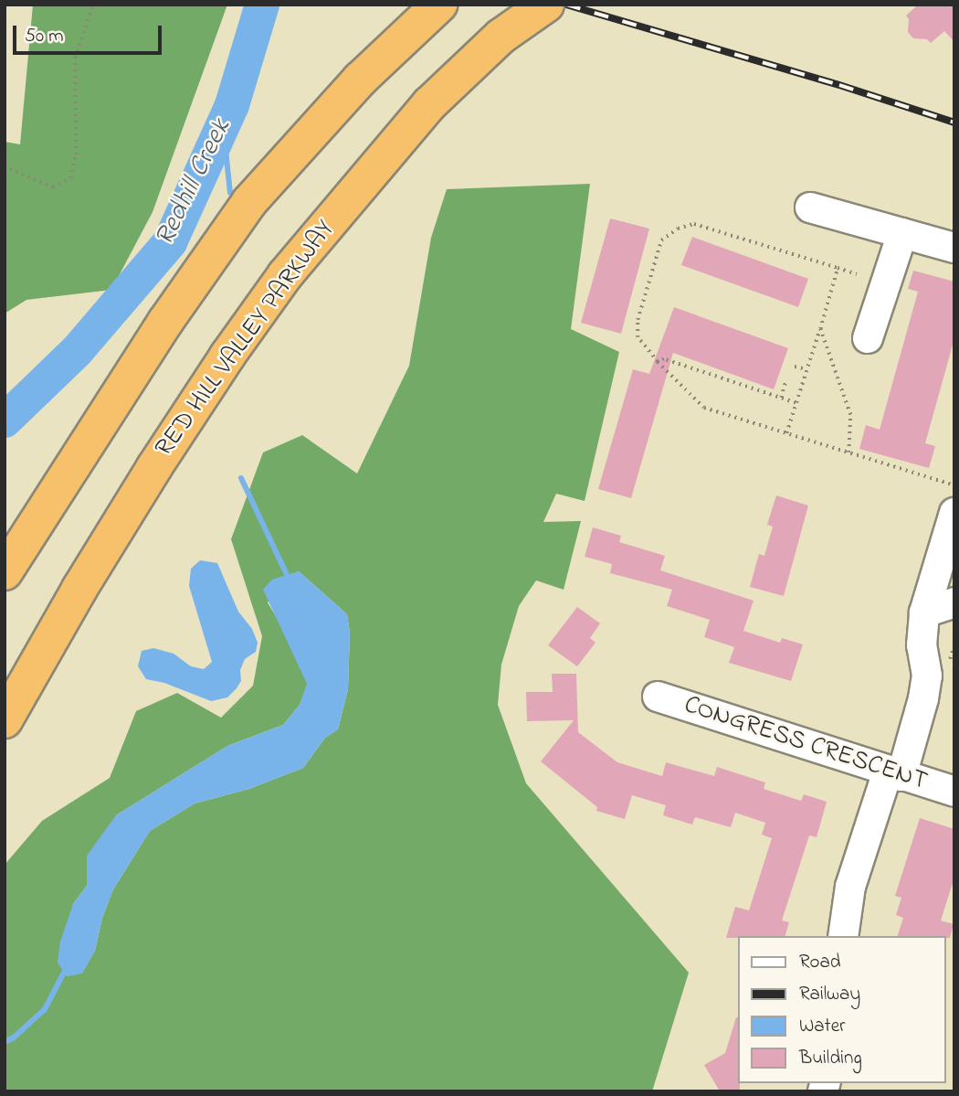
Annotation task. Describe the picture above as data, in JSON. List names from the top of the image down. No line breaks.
{"streets":{"highway":["RED HILL VALLEY PARKWAY"],"street":["CONGRESS CRESCENT"]},"water":["Redhill Creek"],"legend":["Road","Railway","Water","Building"],"scale_bar":"50 m"}
